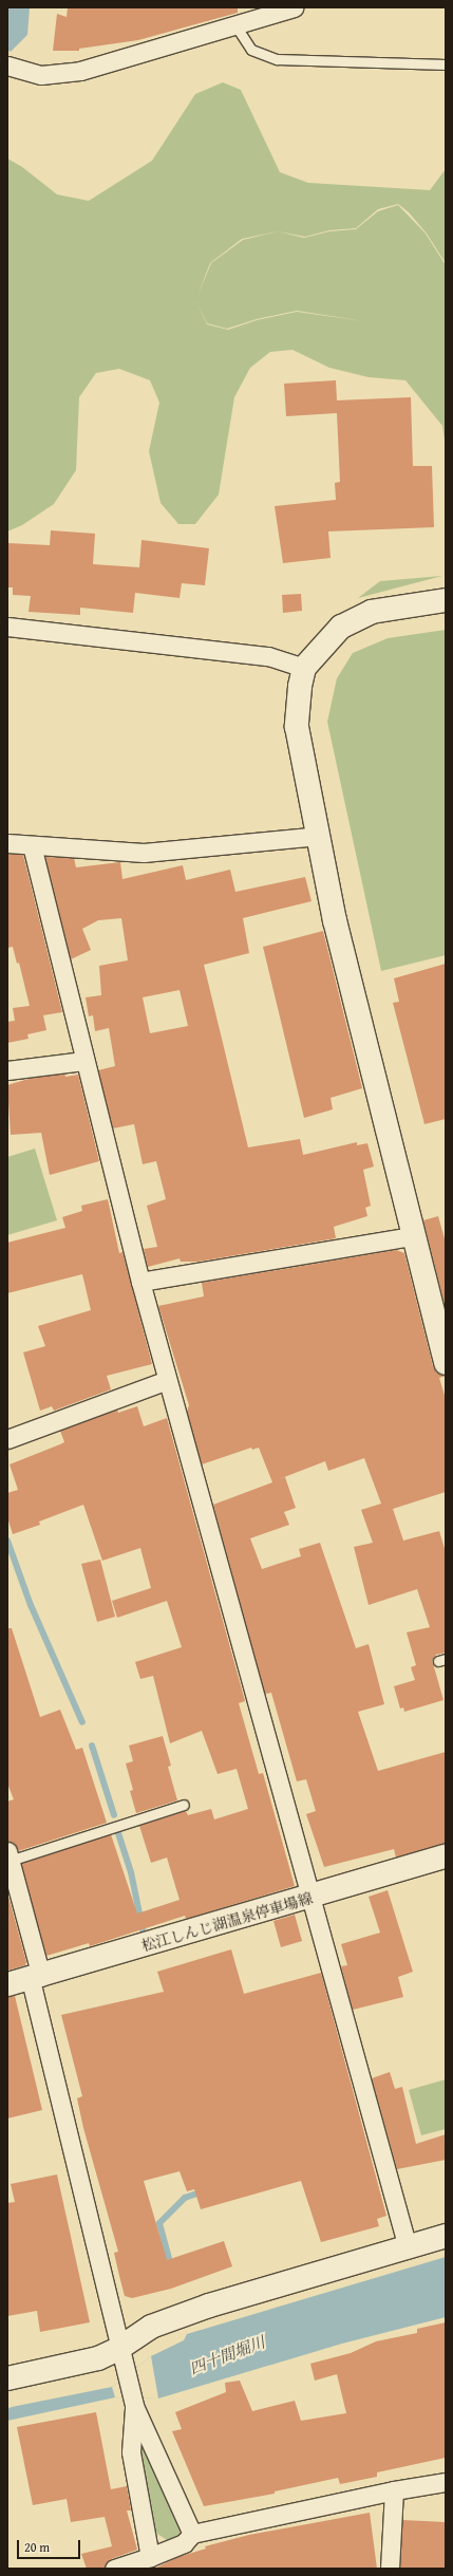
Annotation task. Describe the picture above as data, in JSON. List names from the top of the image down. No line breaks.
{"streets":{"street":["松江しんじ湖温泉停車場線"]},"water":["四十間堀川"],"scale_bar":"20 m"}
